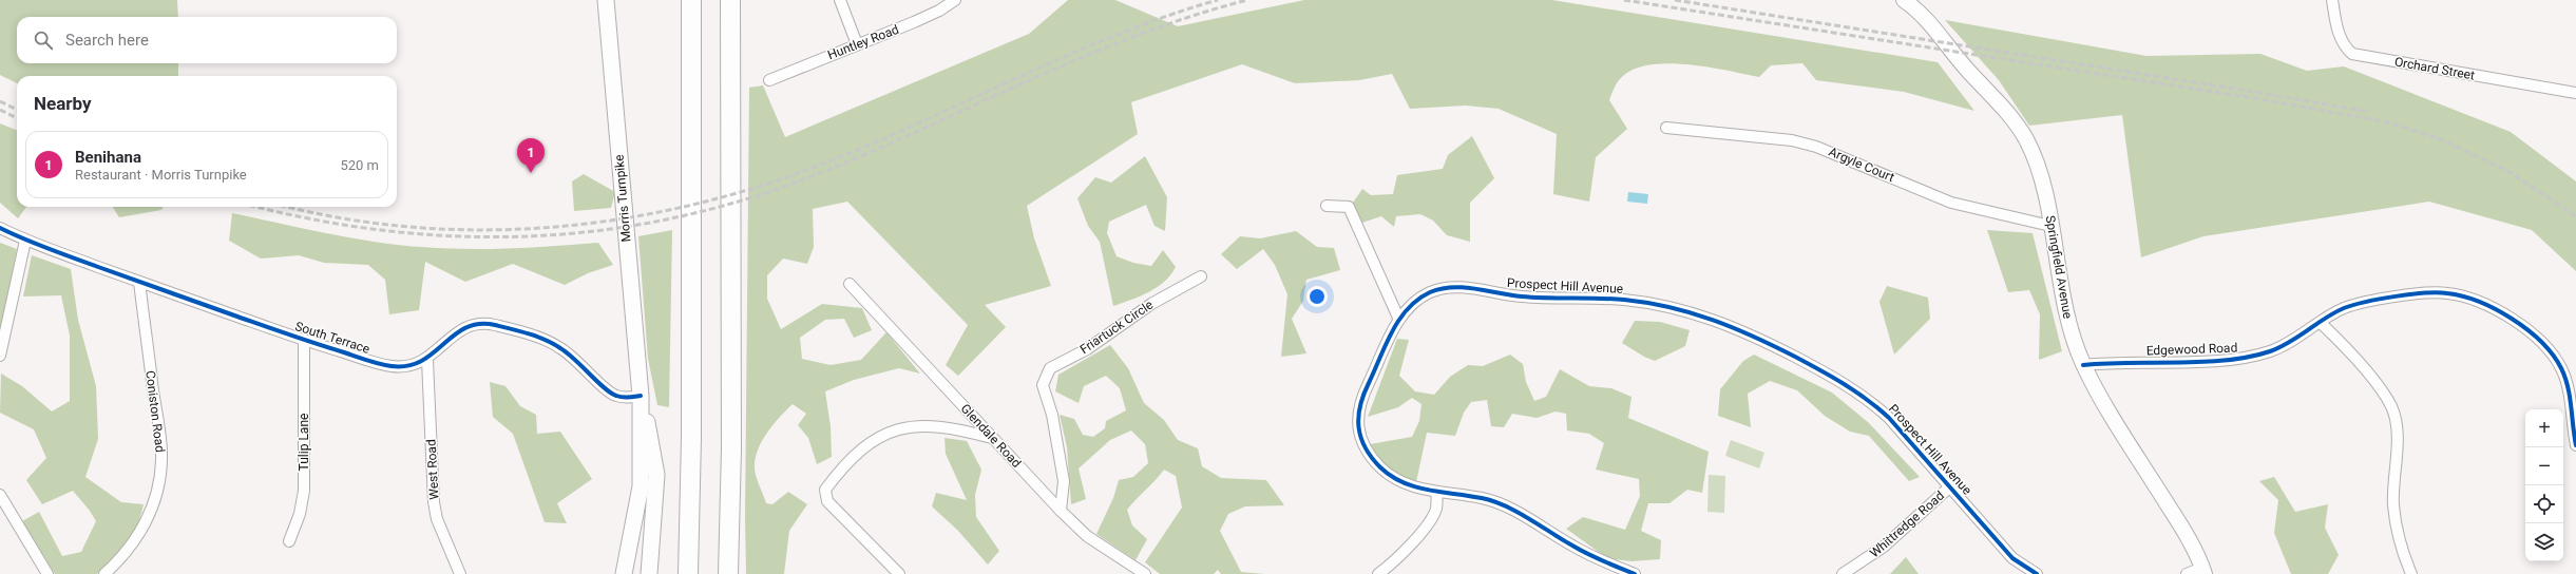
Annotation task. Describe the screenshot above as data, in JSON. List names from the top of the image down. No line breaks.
{"streets":{"main road":["Morris Turnpike","Springfield Avenue"],"street":["Huntley Road","Orchard Street","Argyle Court","Prospect Hill Avenue","Friartuck Circle","South Terrace","Edgewood Road","Coniston Road","Glendale Road","Tulip Lane","West Road","Whittredge Road"]},"crossings":[["Argyle Court","Springfield Avenue"],["Morris Turnpike","South Terrace"],["Springfield Avenue","Edgewood Road"],["Prospect Hill Avenue","Whittredge Road"],["Friartuck Circle","Glendale Road"],["South Terrace","Coniston Road"],["South Terrace","Tulip Lane"],["South Terrace","West Road"]],"page":{"search":"Search here","heading":"Nearby","list":[{"mark":"1","name":"Benihana","note":"Restaurant · Morris Turnpike","value":"520 m"}],"pins":"1","map_buttons":["+","−"]}}
